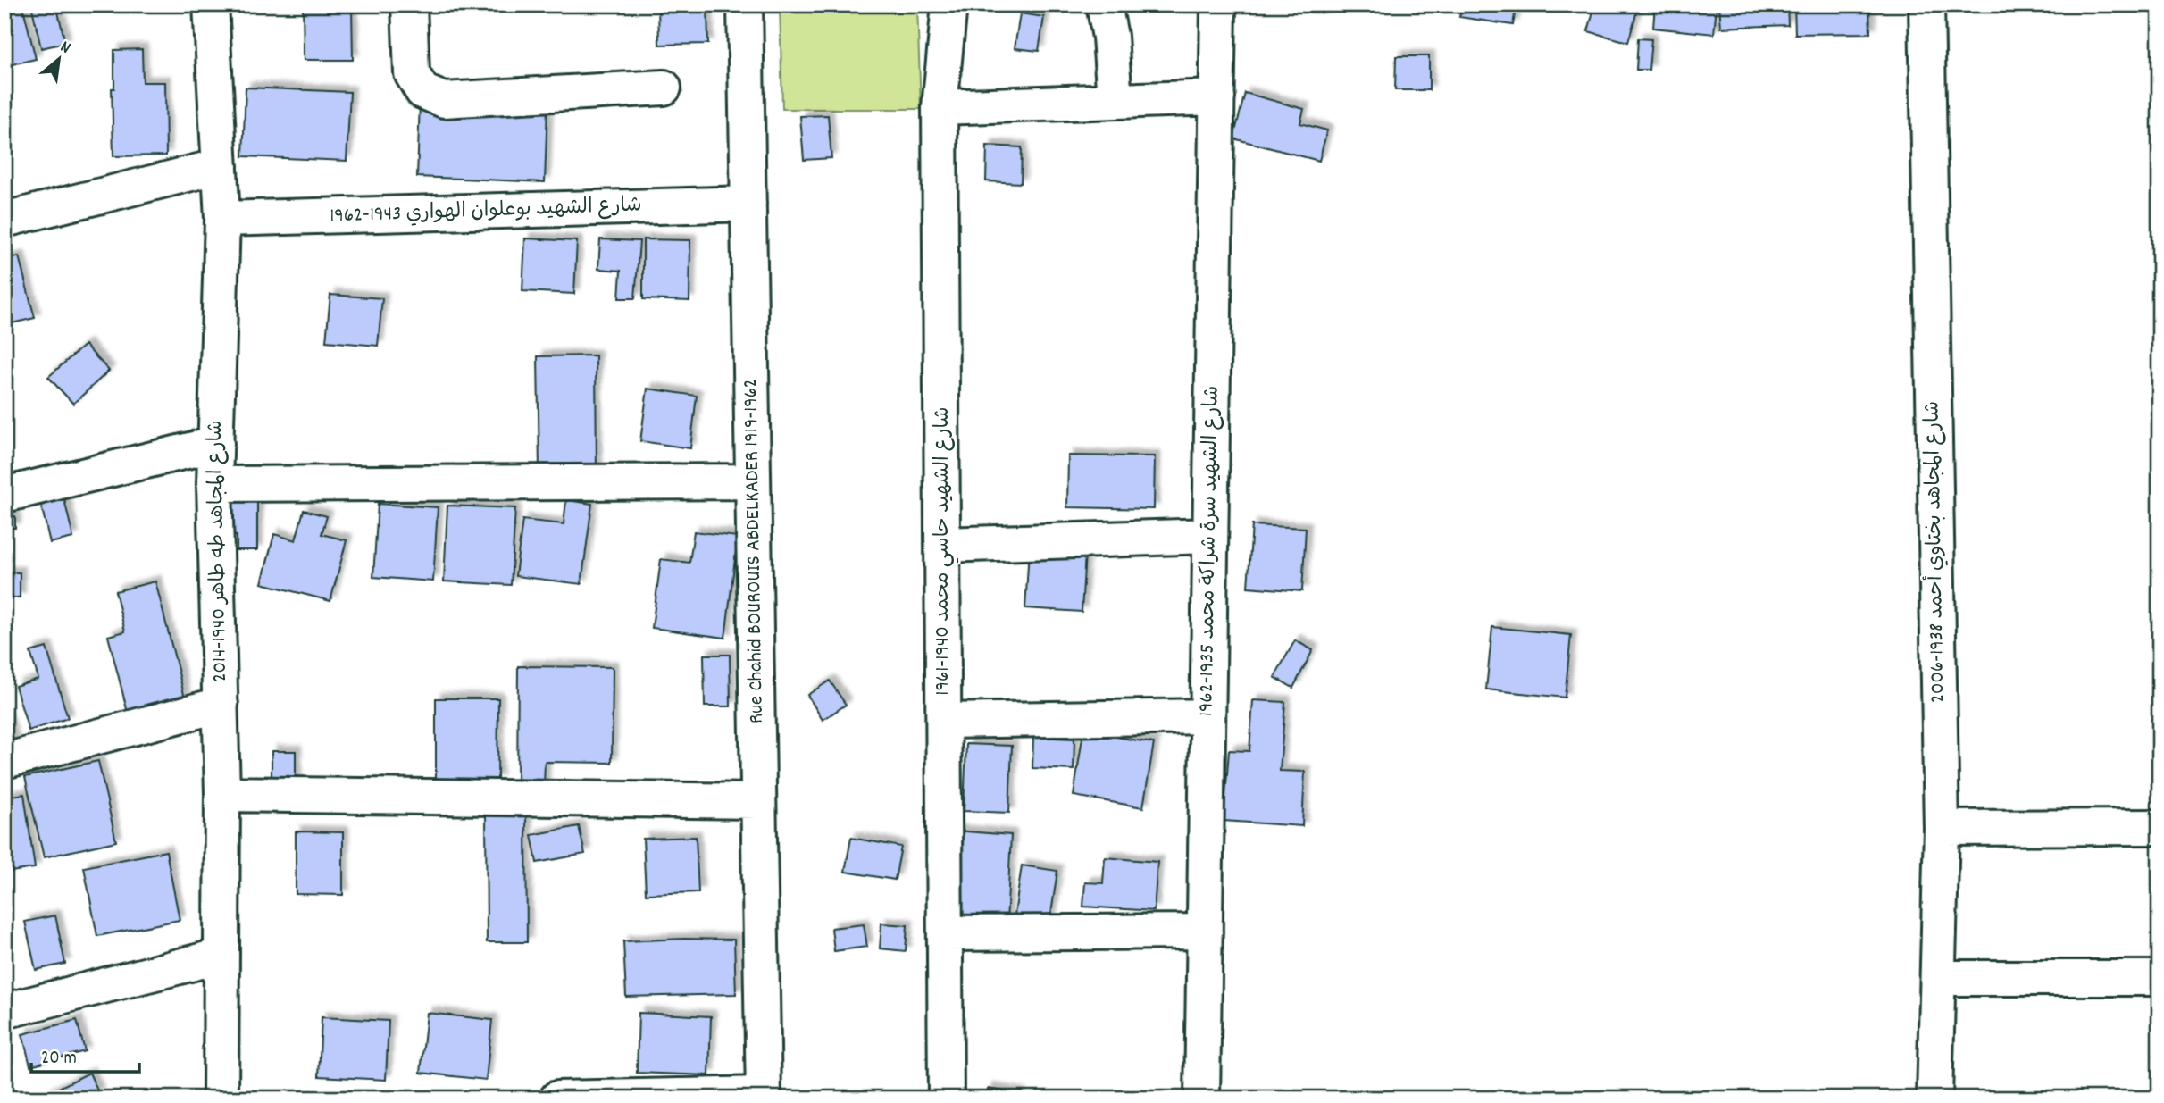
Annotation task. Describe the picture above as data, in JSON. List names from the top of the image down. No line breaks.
{"streets":{"street":["شارع الشهيد بوعلوان الهواري 1943-1962","شارع المجاهد طه طاهر 1940-2014","Rue Chahid BOUROUIS ABDELKADER 1919-1962","شارع الشهيد حاسي محمد 1940-1961","شارع الشهيد سرة شراكة محمد 1935-1962","شارع المجاهد بختاوي أحمد 1938-2006"]},"crossings":[["شارع الشهيد بوعلوان الهواري 1943-1962","شارع المجاهد طه طاهر 1940-2014"],["شارع الشهيد بوعلوان الهواري 1943-1962","Rue Chahid BOUROUIS ABDELKADER 1919-1962"]],"scale_bar":"20 m","north":"top right"}
